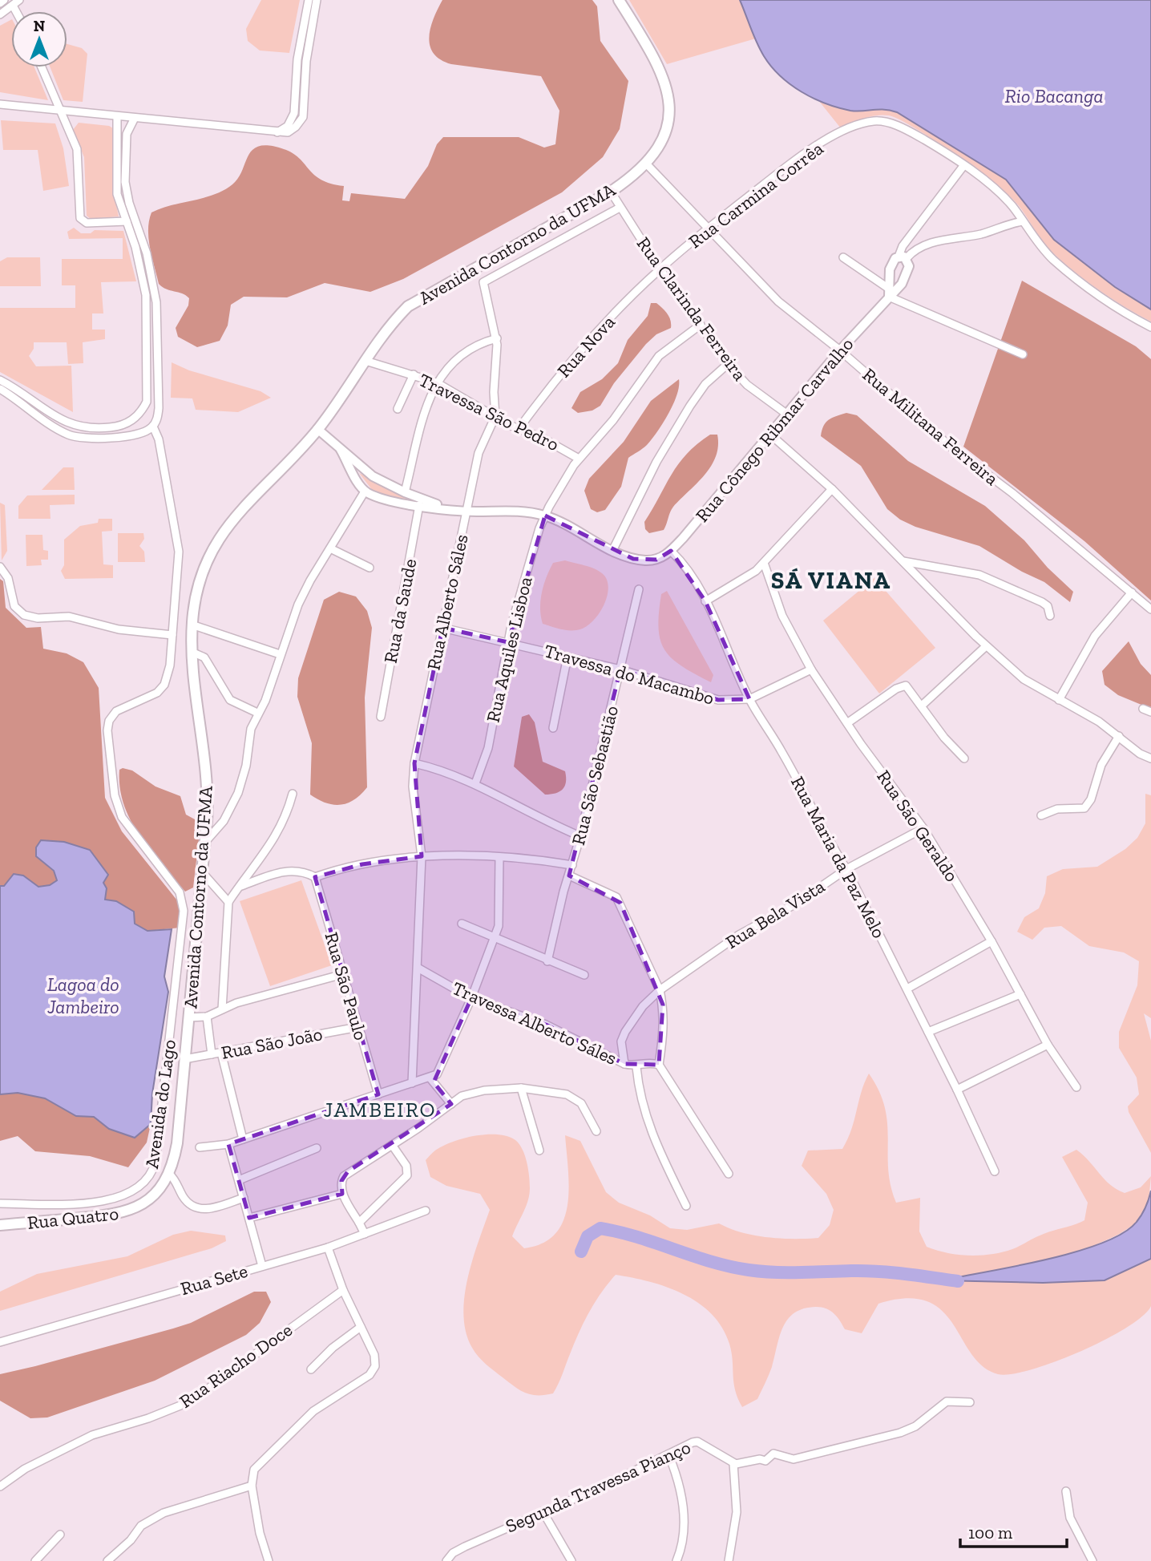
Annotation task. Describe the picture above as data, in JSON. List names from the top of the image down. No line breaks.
{"streets":{"main road":["Avenida Contorno da UFMA","Rua Quatro"],"street":["Rua Carmina Corrêa","Rua Clarinda Ferreira","Rua Nova","Travessa São Pedro","Rua Militana Ferreira","Rua Cônego Ribmar Carvalho","Rua Alberto Sáles","Rua da Saude","Rua Aquiles Lisboa","Travessa do Macambo","Rua São Sebastião","Rua São Geraldo","Rua Maria da Paz Melo","Rua Bela Vista","Rua São Paulo","Travessa Alberto Sáles","Rua São João","Avenida do Lago","Rua Sete","Rua Riacho Doce","Segunda Travessa Pianço"]},"crossings":[["Rua Carmina Corrêa","Rua Clarinda Ferreira"],["Rua Carmina Corrêa","Rua Nova"],["Rua Carmina Corrêa","Rua Militana Ferreira"],["Rua Carmina Corrêa","Rua Cônego Ribmar Carvalho"],["Avenida Contorno da UFMA","Rua Clarinda Ferreira"],["Avenida Contorno da UFMA","Travessa São Pedro"],["Avenida Contorno da UFMA","Rua Militana Ferreira"],["Avenida Contorno da UFMA","Rua São João"],["Avenida Contorno da UFMA","Rua Quatro"],["Rua Clarinda Ferreira","Rua Nova"],["Rua Clarinda Ferreira","Rua Cônego Ribmar Carvalho"],["Rua Clarinda Ferreira","Rua Alberto Sáles"],["Rua Clarinda Ferreira","Rua Aquiles Lisboa"],["Rua Nova","Travessa São Pedro"],["Travessa São Pedro","Rua Alberto Sáles"],["Travessa São Pedro","Rua Aquiles Lisboa"],["Rua Militana Ferreira","Rua Cônego Ribmar Carvalho"],["Rua Cônego Ribmar Carvalho","Rua Maria da Paz Melo"],["Rua Alberto Sáles","Travessa do Macambo"],["Rua Alberto Sáles","Travessa Alberto Sáles"],["Rua Aquiles Lisboa","Travessa do Macambo"],["Travessa do Macambo","Rua São Sebastião"],["Travessa do Macambo","Rua São Geraldo"],["Travessa do Macambo","Rua Maria da Paz Melo"],["Rua São Geraldo","Rua Bela Vista"],["Rua Maria da Paz Melo","Rua Bela Vista"],["Rua Bela Vista","Travessa Alberto Sáles"],["Rua São Paulo","Rua São João"]],"districts":["SÁ VIANA","JAMBEIRO"],"water":["Rio Bacanga","Lagoa do Jambeiro"],"scale_bar":"100 m","north":"top"}
